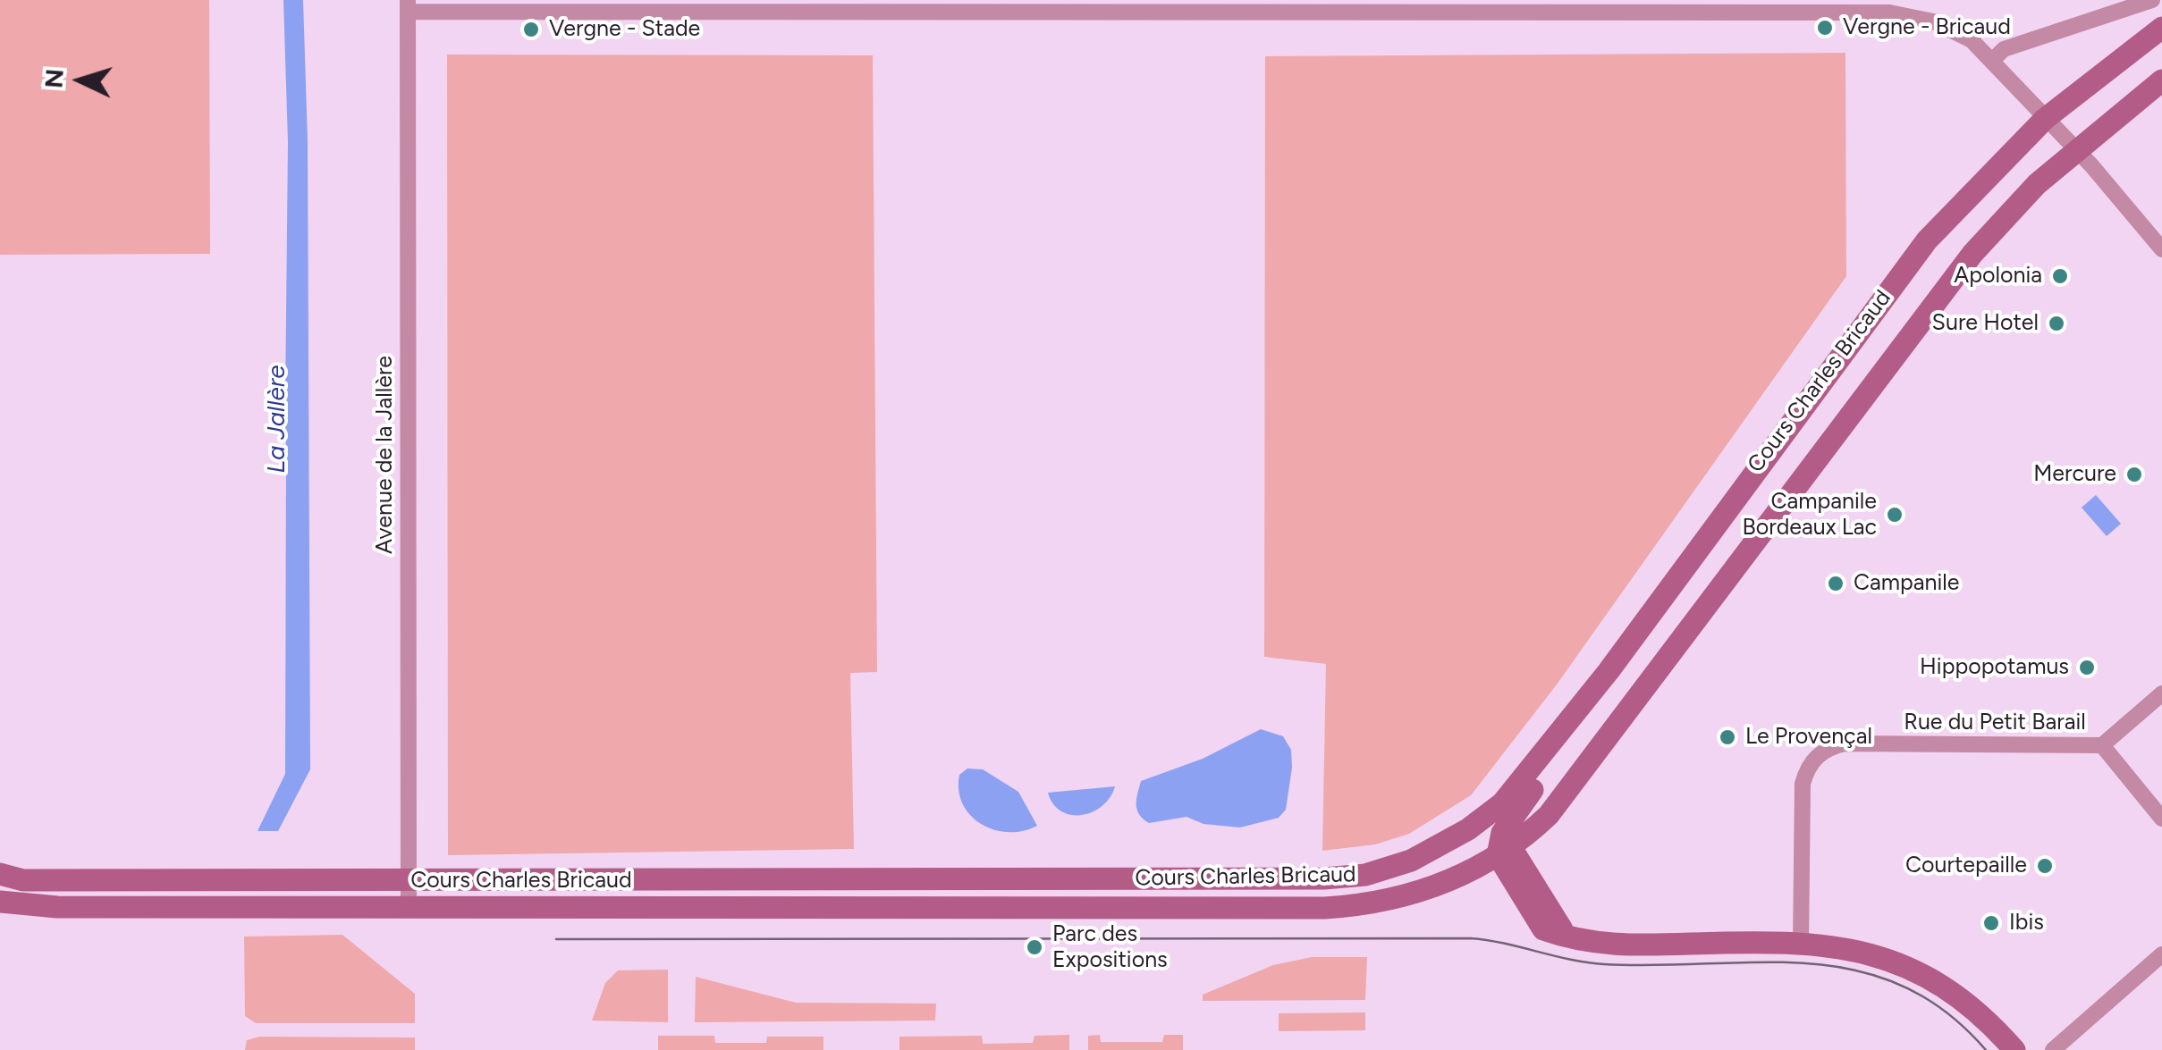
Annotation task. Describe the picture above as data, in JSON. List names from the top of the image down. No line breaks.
{"streets":{"main road":["Cours Charles Bricaud"],"street":["Avenue de la Jallère","Rue du Petit Barail"]},"crossings":[["Cours Charles Bricaud","Avenue de la Jallère"]],"water":["La Jallère"],"places":["Vergne - Bricaud","Vergne - Stade","Apolonia","Sure Hotel","Mercure","Campanile Bordeaux Lac","Campanile","Hippopotamus","Le Provençal","Courtepaille","Ibis","Parc des Expositions"],"north":"left"}
